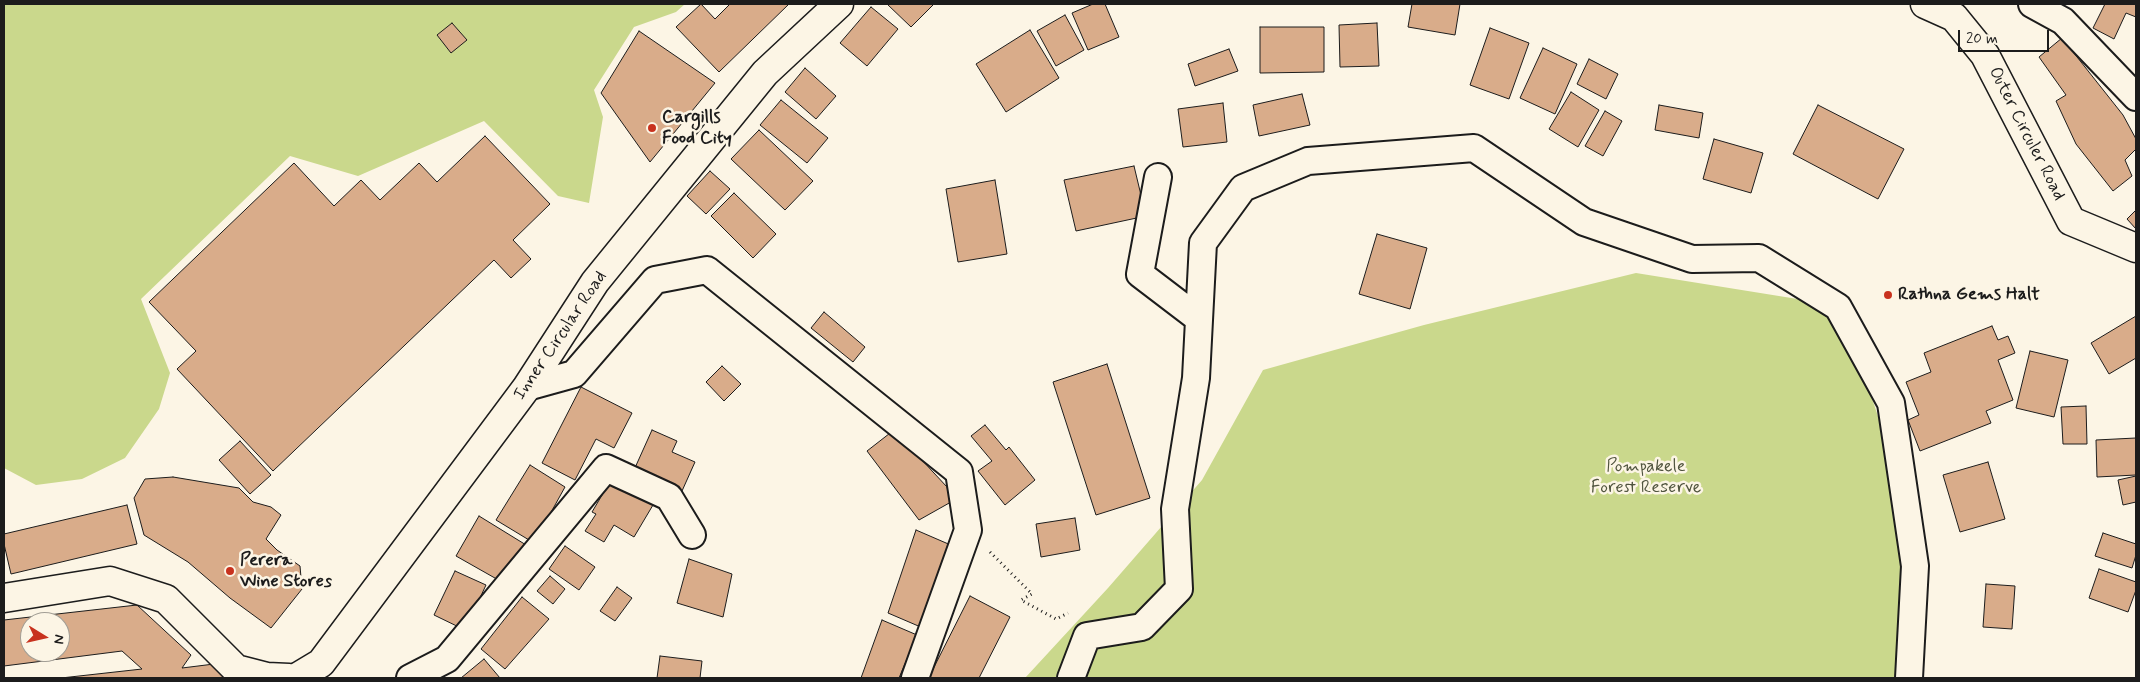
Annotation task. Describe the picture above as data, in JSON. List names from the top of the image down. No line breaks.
{"streets":{"street":["Outer Circuler Road","Inner Circular Road"]},"parks":["Pompakele Forest Reserve"],"places":["Cargills Food City","Rathna Gems Halt","Perera Wine Stores"],"scale_bar":"20 m","north":"right"}
